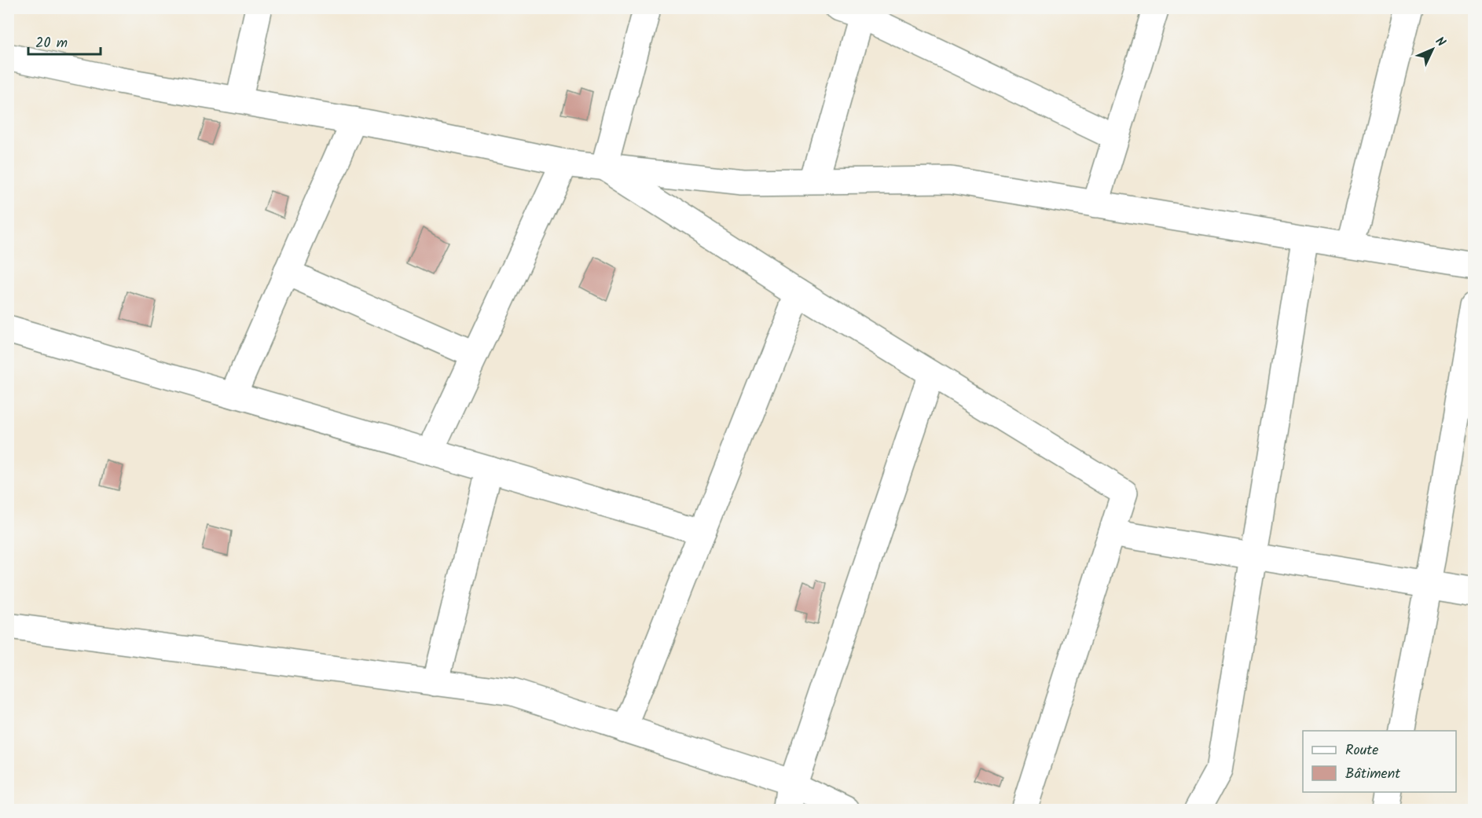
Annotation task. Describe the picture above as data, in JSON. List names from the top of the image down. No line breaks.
{"legend":["Route","Bâtiment"],"scale_bar":"20 m","north":"top right"}
